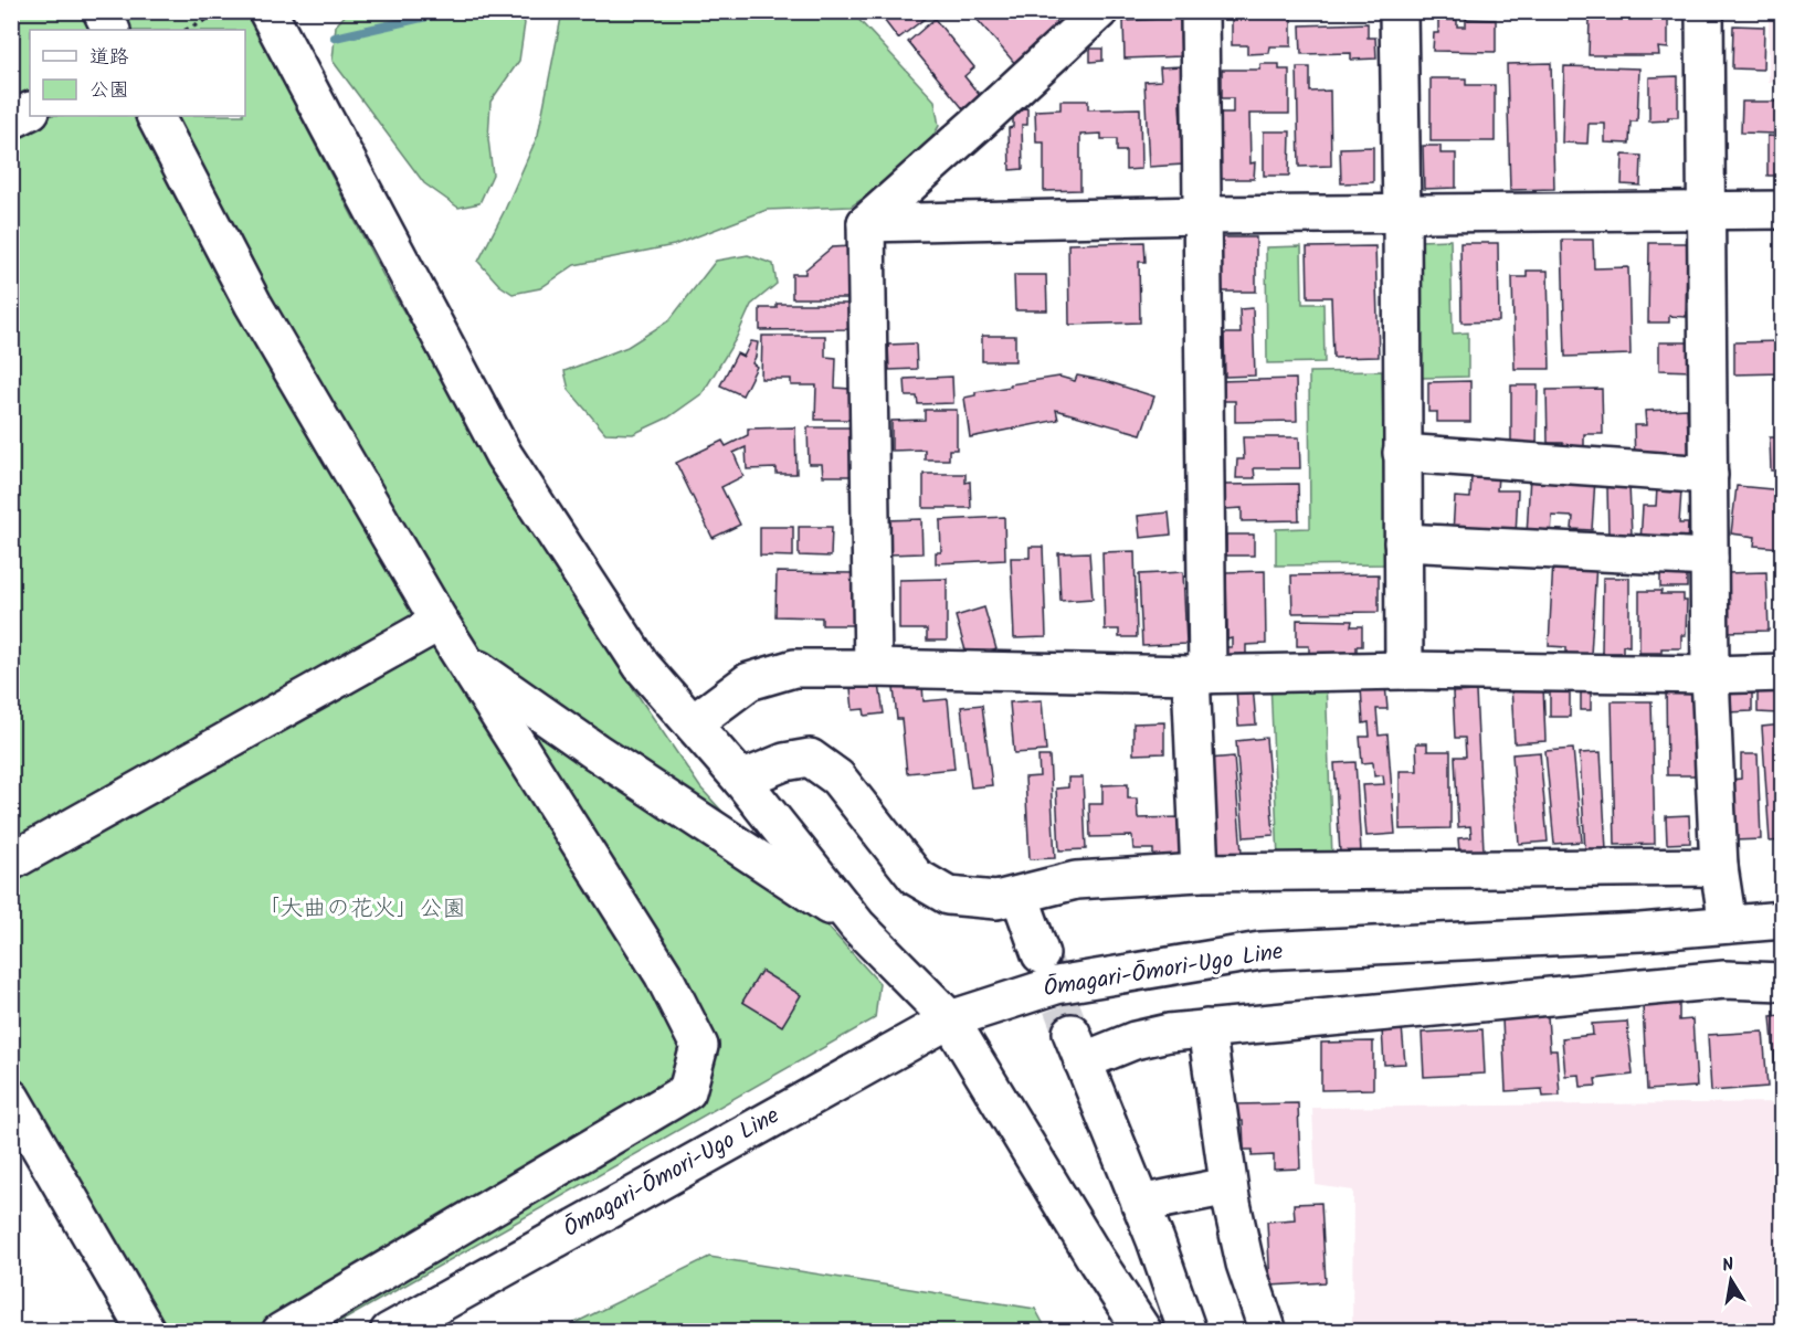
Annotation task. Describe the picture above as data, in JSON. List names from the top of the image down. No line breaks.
{"streets":{"street":["Ōmagari-Ōmori-Ugo Line"]},"parks":["「大曲の花火」公園"],"legend":["道路","公園"],"north":"top"}
